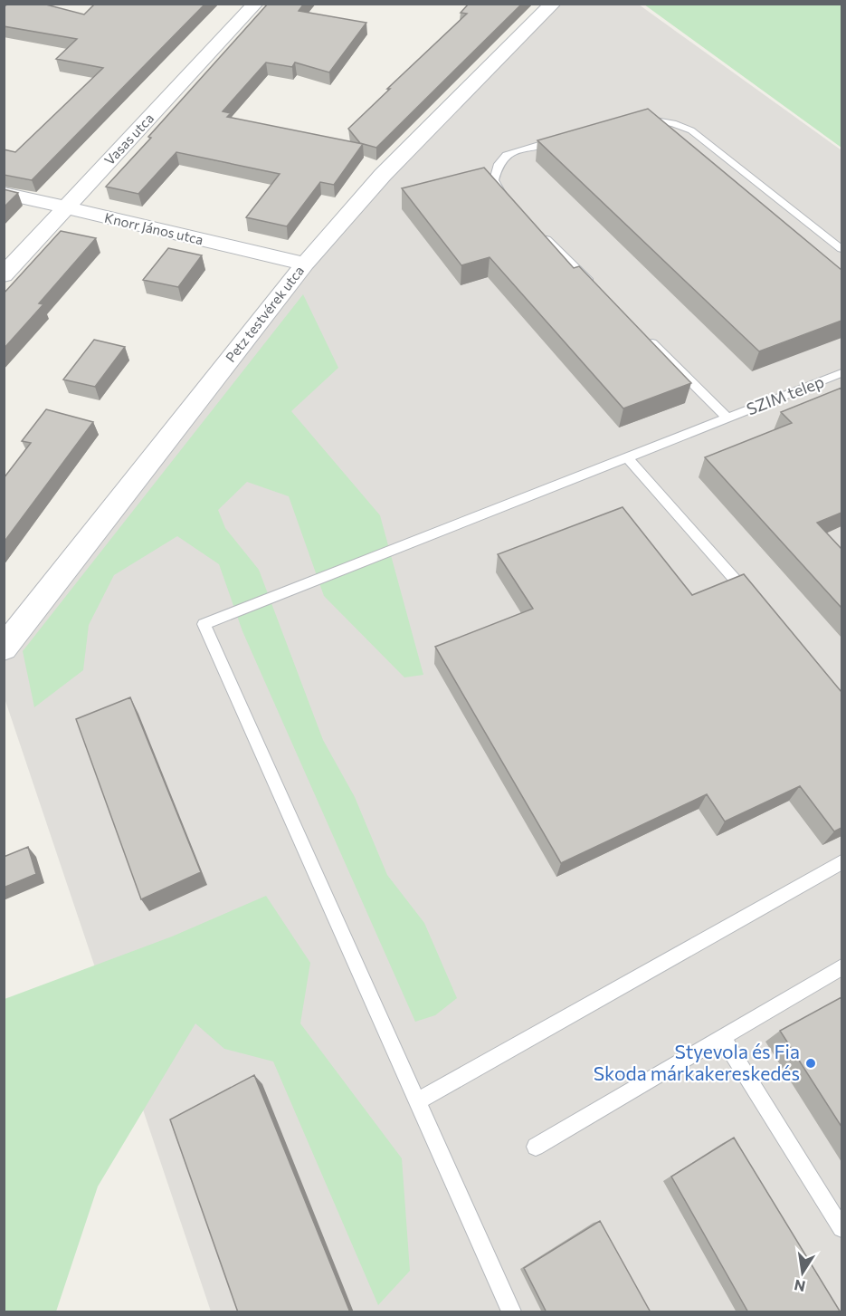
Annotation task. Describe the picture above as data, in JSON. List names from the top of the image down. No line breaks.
{"streets":{"street":["Vasas utca","Knorr János utca","Petz testvérek utca"],"lane":["SZIM telep"]},"crossings":[["Vasas utca","Knorr János utca"],["Knorr János utca","Petz testvérek utca"]],"places":["Styevola és Fia Skoda márkakereskedés"],"north":"bottom"}
